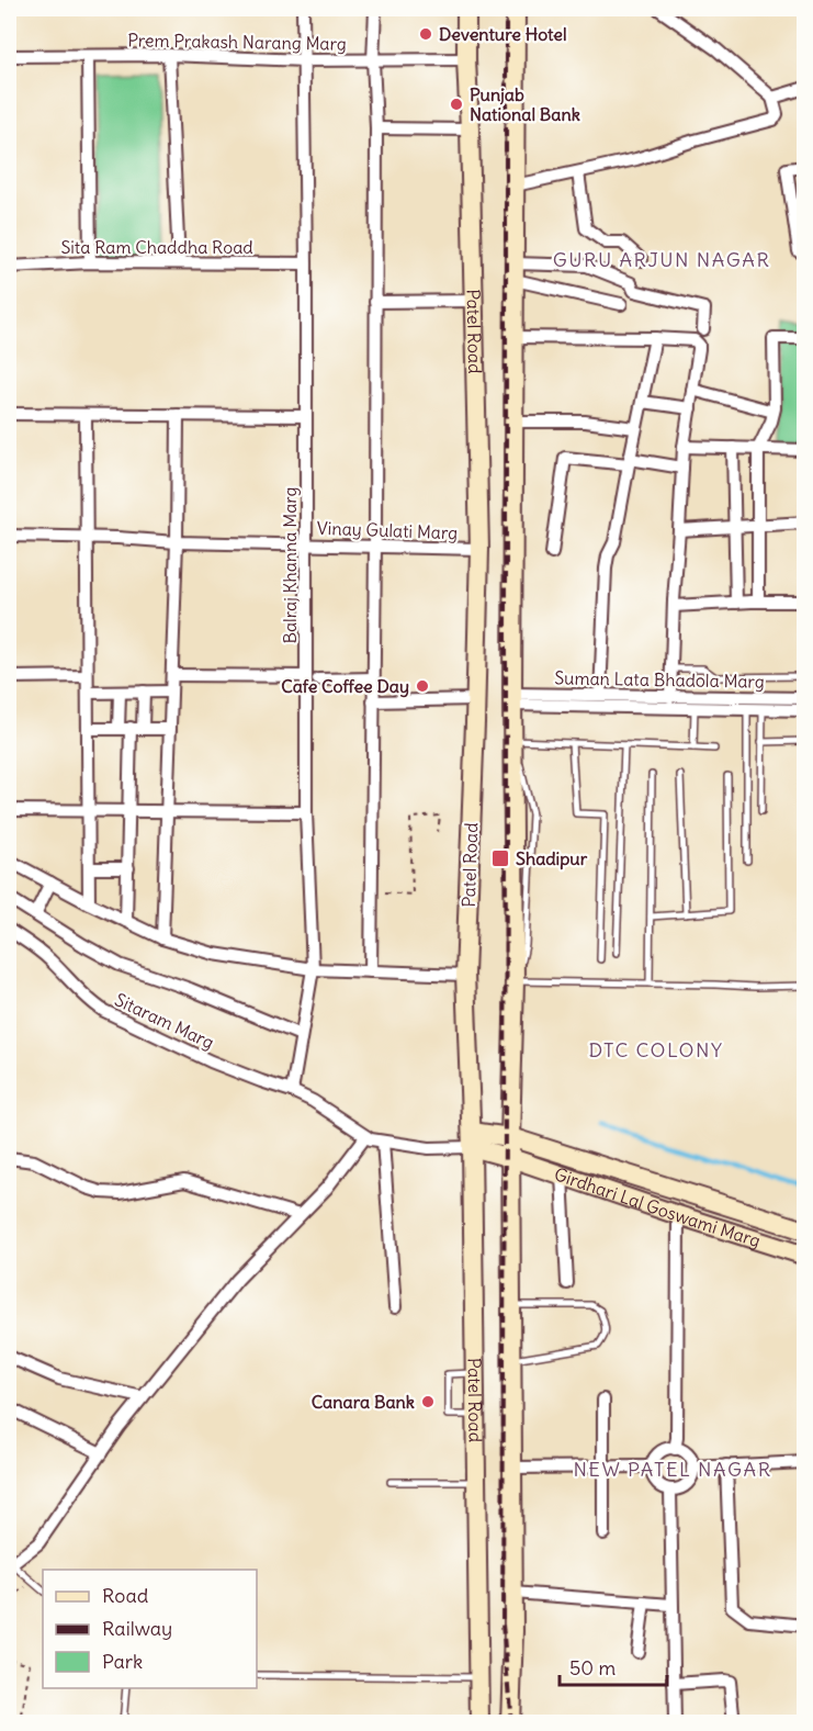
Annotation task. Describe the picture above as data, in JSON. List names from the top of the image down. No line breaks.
{"streets":{"main road":["Patel Road","Girdhari Lal Goswami Marg"],"street":["Prem Prakash Narang Marg","Sita Ram Chaddha Road","Vinay Gulati Marg","Balraj Khanna Marg","Suman Lata Bhadola Marg","Sitaram Marg"]},"crossings":[["Prem Prakash Narang Marg","Patel Road"],["Prem Prakash Narang Marg","Balraj Khanna Marg"],["Sita Ram Chaddha Road","Balraj Khanna Marg"],["Patel Road","Vinay Gulati Marg"],["Patel Road","Suman Lata Bhadola Marg"],["Patel Road","Sitaram Marg"],["Patel Road","Girdhari Lal Goswami Marg"],["Vinay Gulati Marg","Balraj Khanna Marg"],["Balraj Khanna Marg","Sitaram Marg"],["Sitaram Marg","Girdhari Lal Goswami Marg"]],"districts":["GURU ARJUN NAGAR","DTC COLONY","NEW PATEL NAGAR"],"places":{"other":["Deventure Hotel","Punjab National Bank","Cafe Coffee Day","Canara Bank"],"transit":["Shadipur"]},"legend":["Road","Railway","Park"],"scale_bar":"50 m"}
